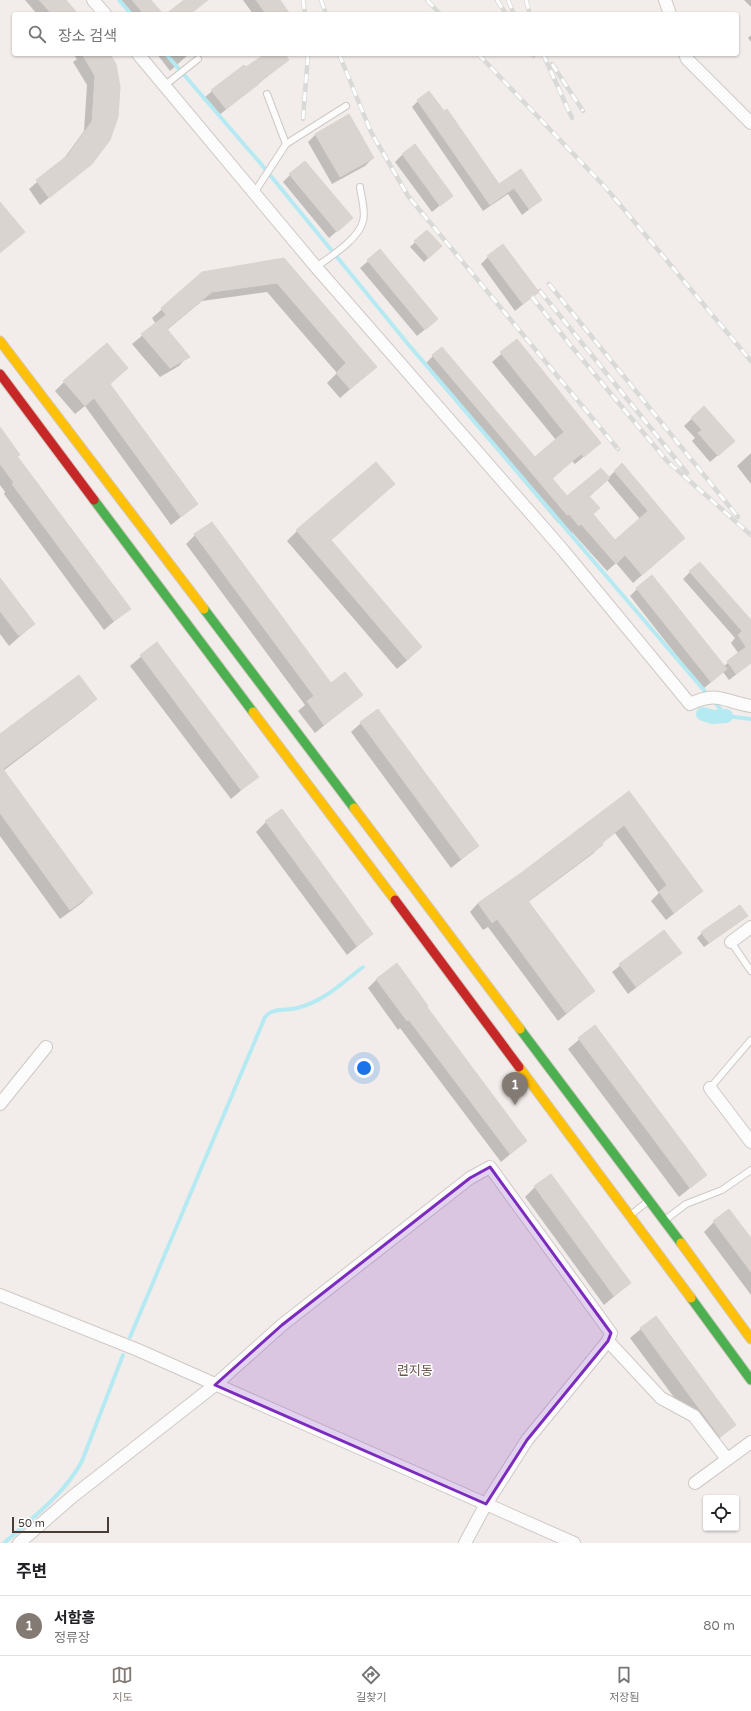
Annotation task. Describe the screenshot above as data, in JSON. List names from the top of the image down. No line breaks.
{"districts":["련지동"],"scale_bar":"50 m","page":{"search":"장소 검색","pins":"1","scale":"50 m","heading":"주변","list":[{"mark":"1","name":"서함흥","note":"정류장","value":"80 m"}],"nav":["지도","길찾기","저장됨"]}}
